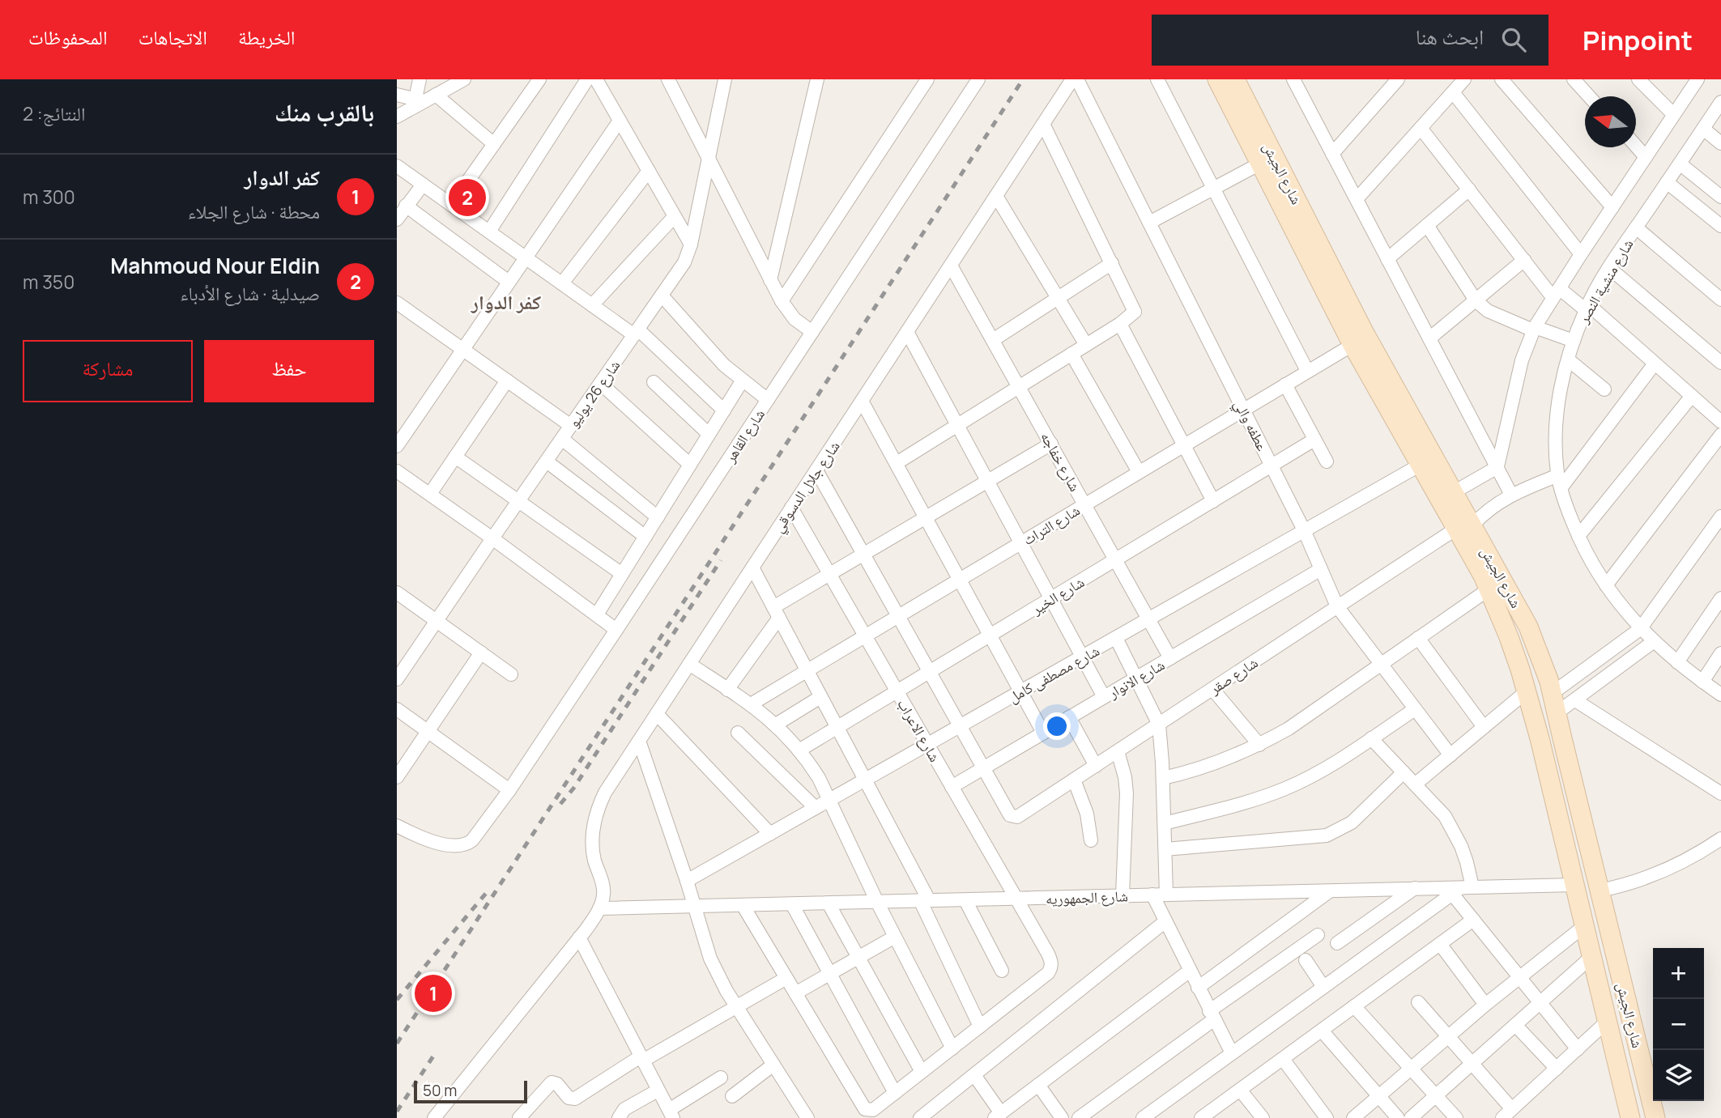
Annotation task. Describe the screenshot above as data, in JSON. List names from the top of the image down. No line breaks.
{"streets":{"main road":["شارع الجيش"],"street":["شارع منشية النصر","شارع 26 يوليو","عطفه والي","شارع القاهر","شارع خفاجه","شارع جلال الدسوقي","شارع التراث","شارع الخير","شارع مصطفى كامل","شارع صقر","شارع الانوار","شارع الاعراب","شارع الجمهوريه"]},"crossings":[["شارع الجيش","شارع التراث"],["شارع الجيش","شارع مصطفى كامل"],["شارع الجيش","شارع صقر"],["شارع الجيش","شارع الجمهوريه"],["شارع منشية النصر","شارع صقر"],["عطفه والي","شارع التراث"],["عطفه والي","شارع الخير"],["عطفه والي","شارع مصطفى كامل"],["عطفه والي","شارع صقر"],["عطفه والي","شارع الانوار"],["شارع خفاجه","شارع جلال الدسوقي"],["شارع خفاجه","شارع التراث"],["شارع خفاجه","شارع الخير"],["شارع خفاجه","شارع مصطفى كامل"],["شارع خفاجه","شارع الانوار"],["شارع جلال الدسوقي","شارع الاعراب"],["شارع جلال الدسوقي","شارع الجمهوريه"],["شارع التراث","شارع الاعراب"],["شارع الخير","شارع الاعراب"],["شارع مصطفى كامل","شارع الاعراب"],["شارع صقر","شارع الانوار"],["شارع الانوار","شارع الاعراب"],["شارع الاعراب","شارع الجمهوريه"]],"districts":["كفر الدوار"],"scale_bar":"50 m","north":"left","page":{"header":"Pinpoint","search":"ابحث هنا","nav":["الخريطة","الاتجاهات","المحفوظات"],"heading":["بالقرب منك","النتائج: 2"],"list":[{"mark":"1","name":"كفر الدوار","note":"محطة · شارع الجلاء","value":"300 m"},{"mark":"2","name":"Mahmoud Nour Eldin","note":"صيدلية · شارع الأدباء","value":"350 m"}],"pins":["2","1"],"buttons":["حفظ","مشاركة"],"map_buttons":["+","−"],"scale":"50 m"}}
